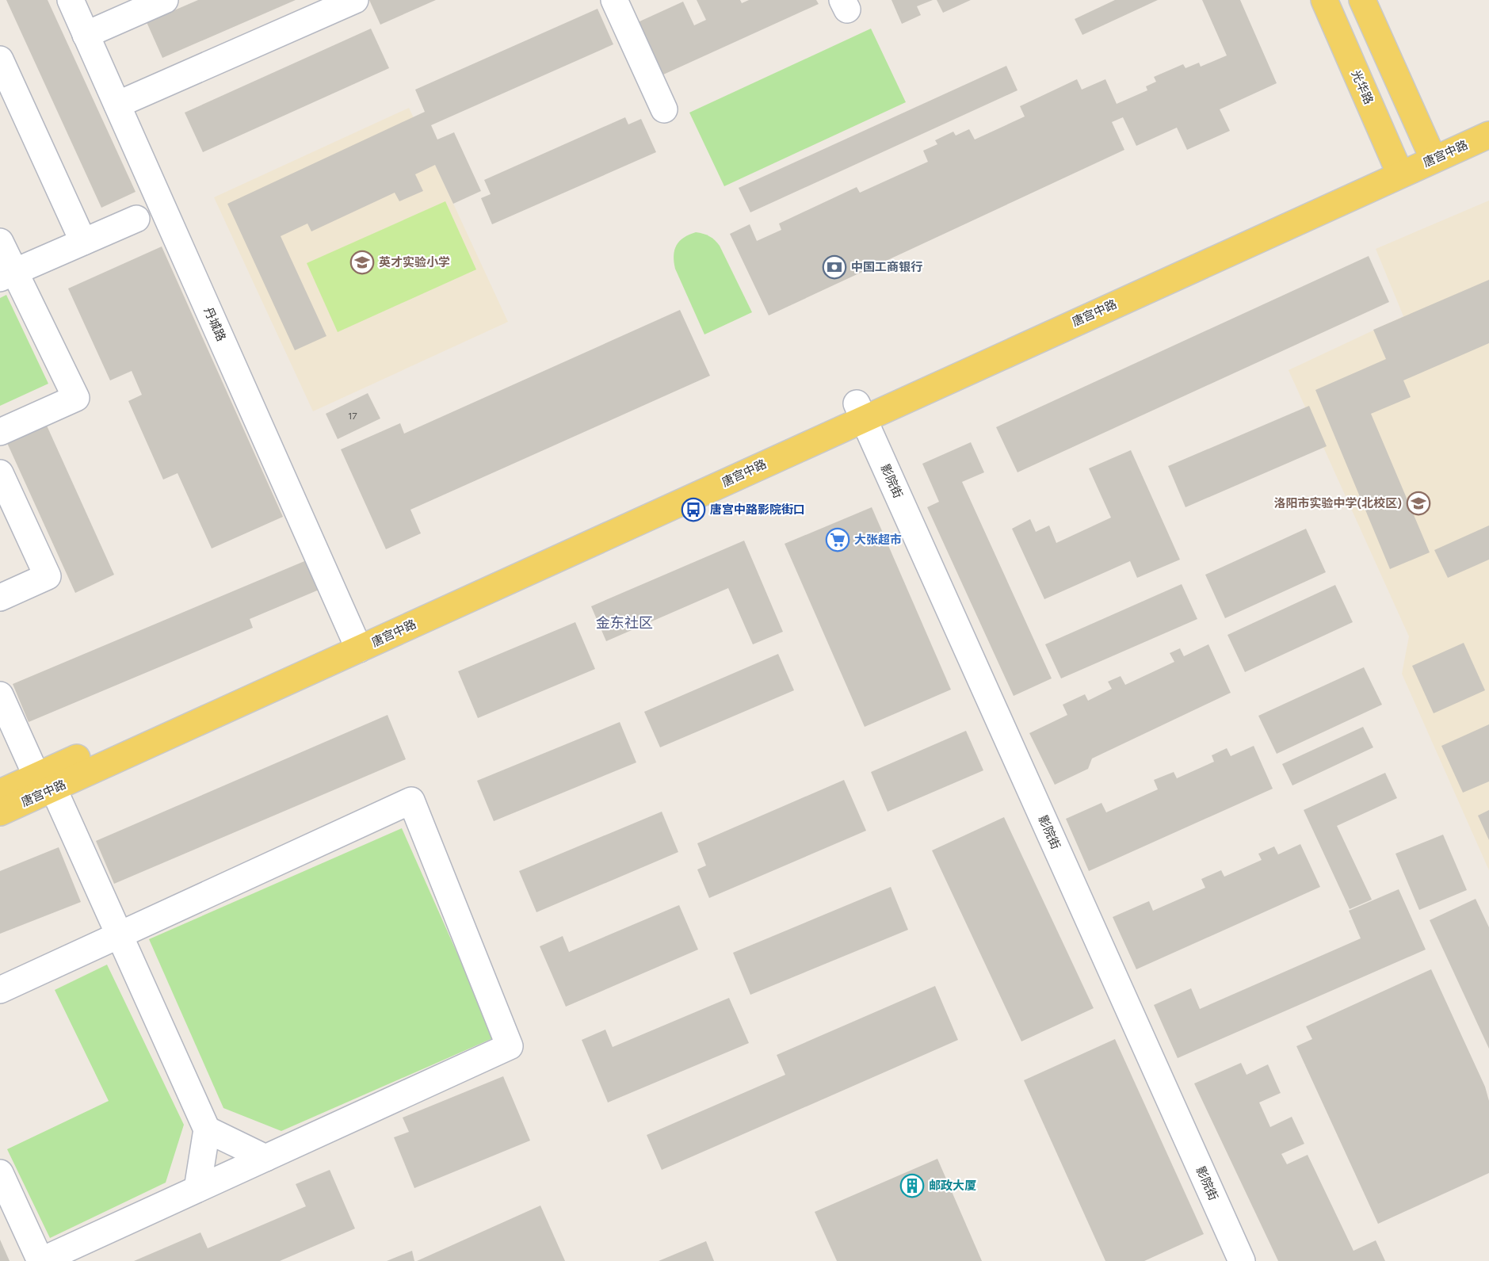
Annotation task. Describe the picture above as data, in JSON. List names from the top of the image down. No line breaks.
{"streets":{"main road":["光华路","唐宫中路"],"street":["丹城路","影院街"]},"crossings":[["光华路","唐宫中路"],["唐宫中路","丹城路"],["唐宫中路","影院街"]],"districts":["金东社区"],"places":{"school or university":["英才实验小学","洛阳市实验中学(北校区)"],"bank":["中国工商银行"],"bus stop":["唐宫中路影院街口"],"supermarket":["大张超市"],"building":["邮政大厦"]},"house_numbers":["17"]}
